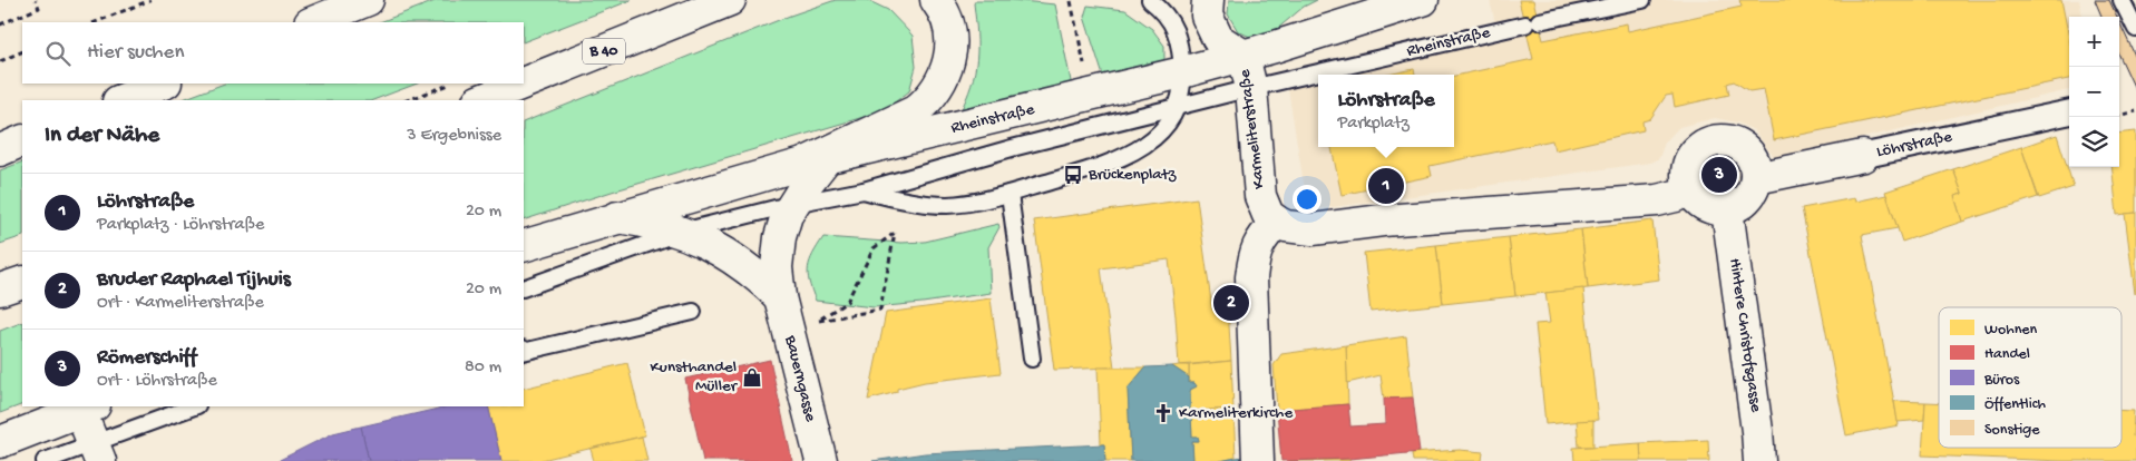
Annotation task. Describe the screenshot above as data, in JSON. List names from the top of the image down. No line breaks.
{"streets":{"street":["Rheinstraße","B 40","Karmeliterstraße","Löhrstraße","Hintere Christofsgasse","Bauerngasse"]},"crossings":[["Rheinstraße","Karmeliterstraße"],["Rheinstraße","Bauerngasse"],["Löhrstraße","Hintere Christofsgasse"]],"places":{"bus stop":["Brückenplatz"],"shop":["Kunsthandel Müller"],"church":["Karmeliterkirche"]},"legend":["Wohnen","Handel","Büros","Öffentlich","Sonstige"],"page":{"map_buttons":["+","−"],"search":"Hier suchen","popup":["Löhrstraße","Parkplatz"],"heading":["In der Nähe","3 Ergebnisse"],"pins":["3","1","2"],"list":[{"mark":"1","name":"Löhrstraße","note":"Parkplatz · Löhrstraße","value":"20 m"},{"mark":"2","name":"Bruder Raphael Tijhuis","note":"Ort · Karmeliterstraße","value":"20 m"},{"mark":"3","name":"Römerschiff","note":"Ort · Löhrstraße","value":"80 m"}]}}
